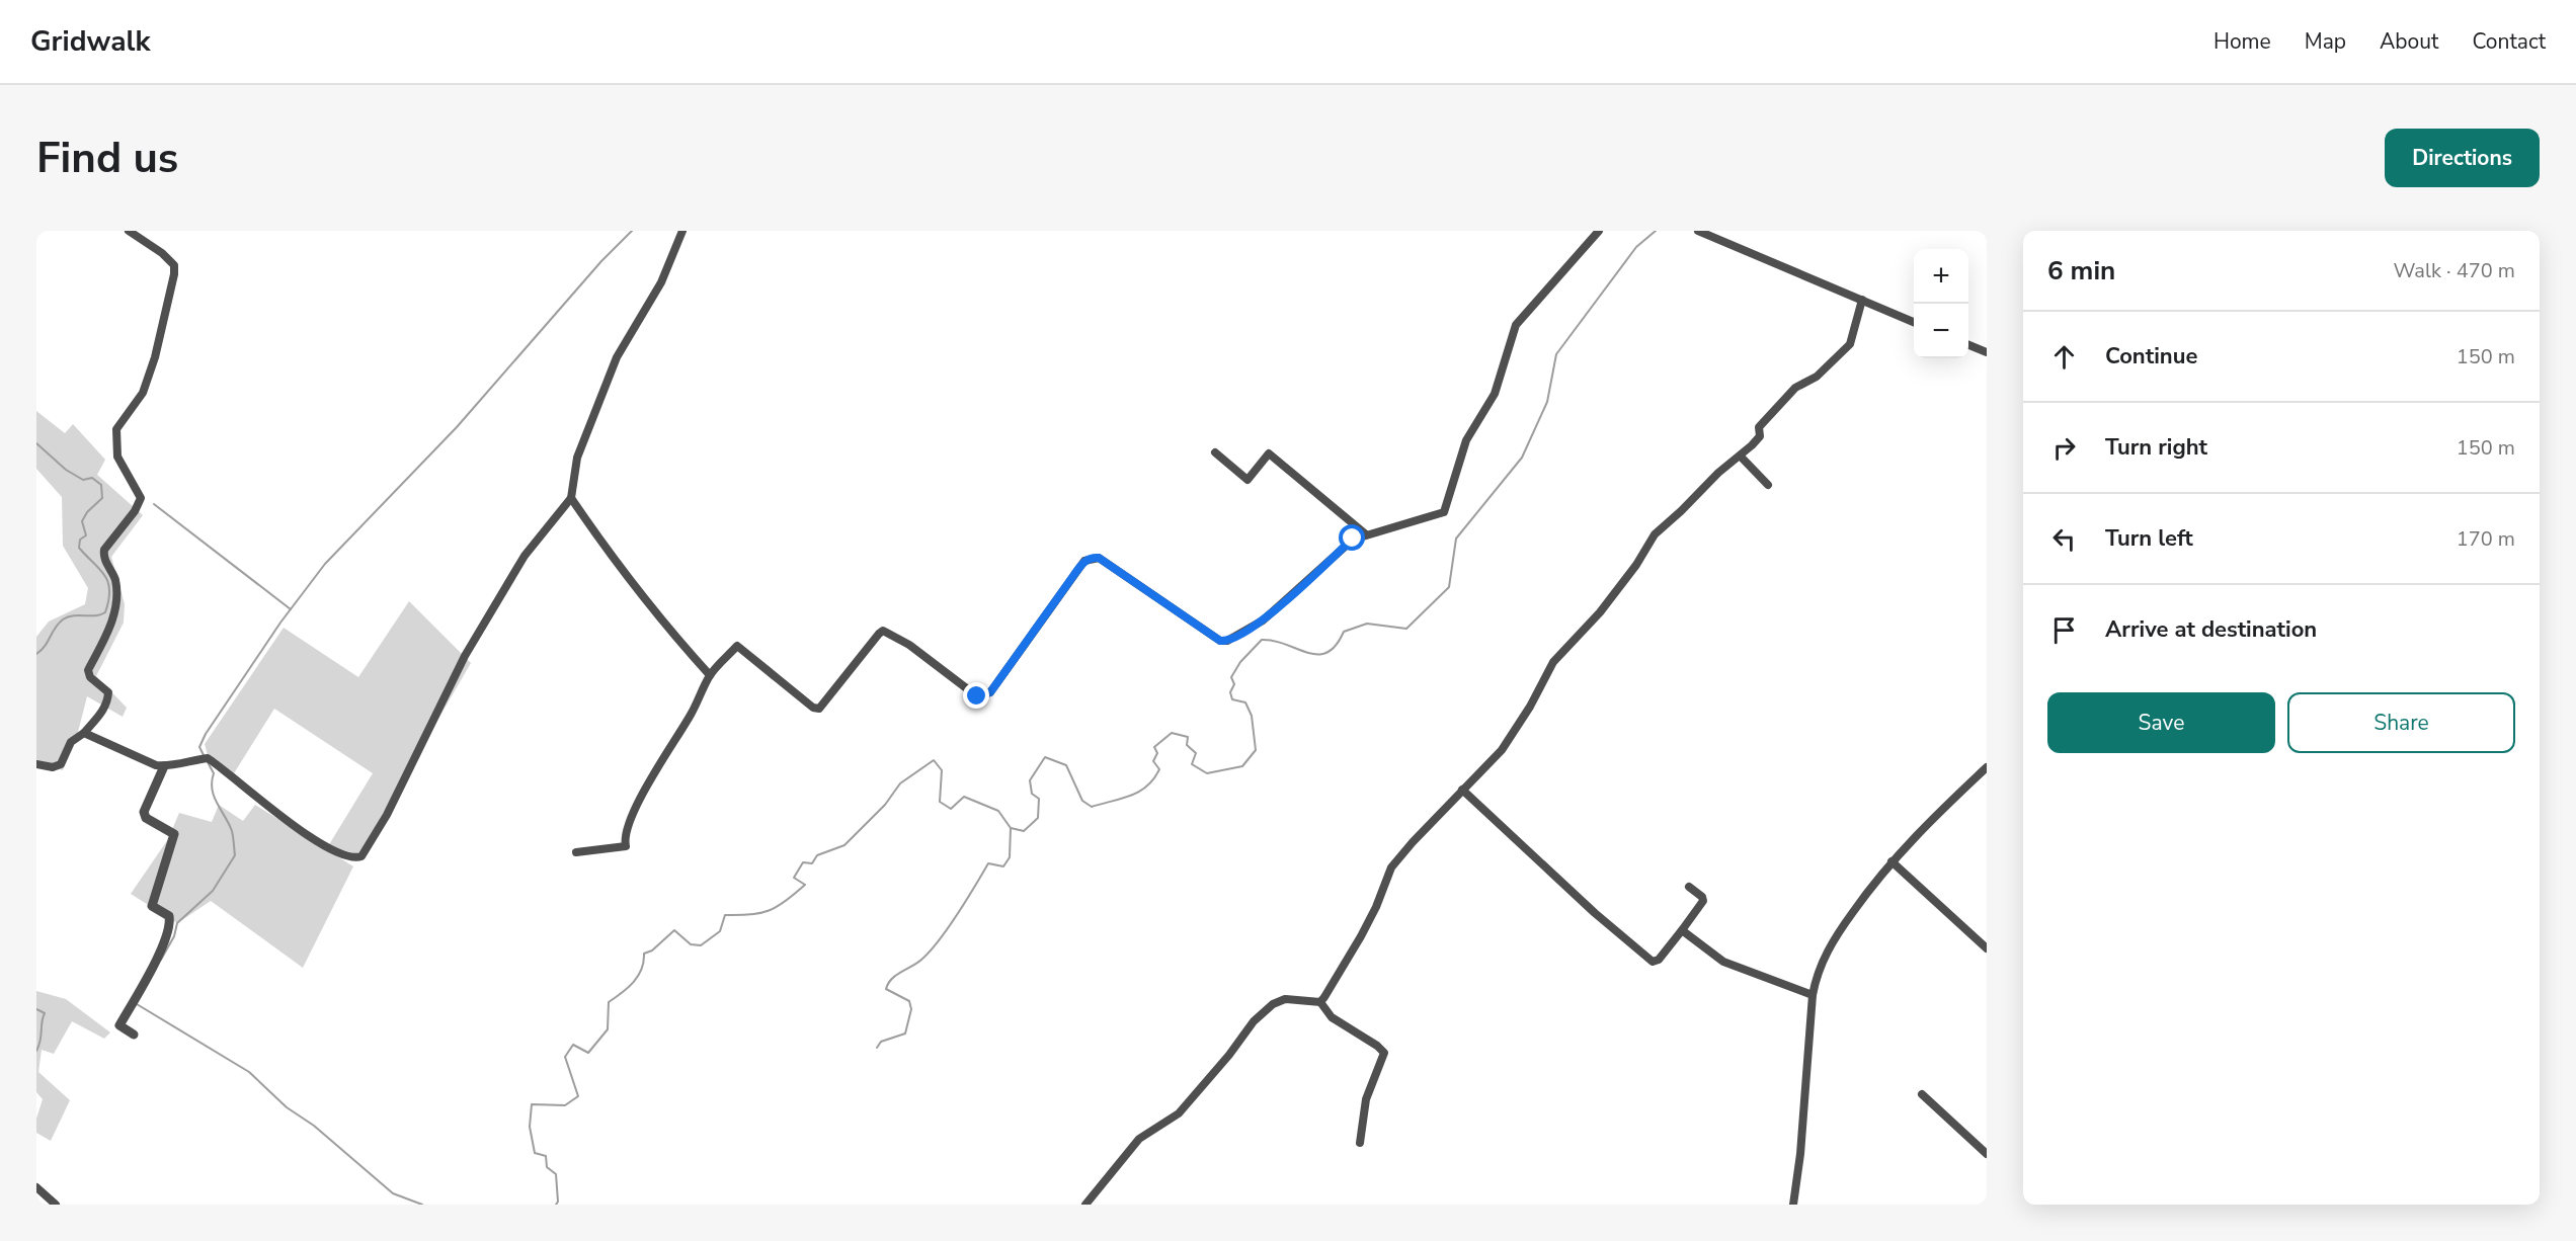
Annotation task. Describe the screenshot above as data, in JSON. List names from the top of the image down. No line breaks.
{"page":{"header":"Gridwalk","nav":["Home","Map","About","Contact"],"buttons":["Directions",["Save","Share"]],"title":"Find us","heading":["6 min","Walk · 470 m"],"map_buttons":["+","−"],"list":[["Continue","150 m"],["Turn right","150 m"],["Turn left","170 m"],"Arrive at destination"]}}
